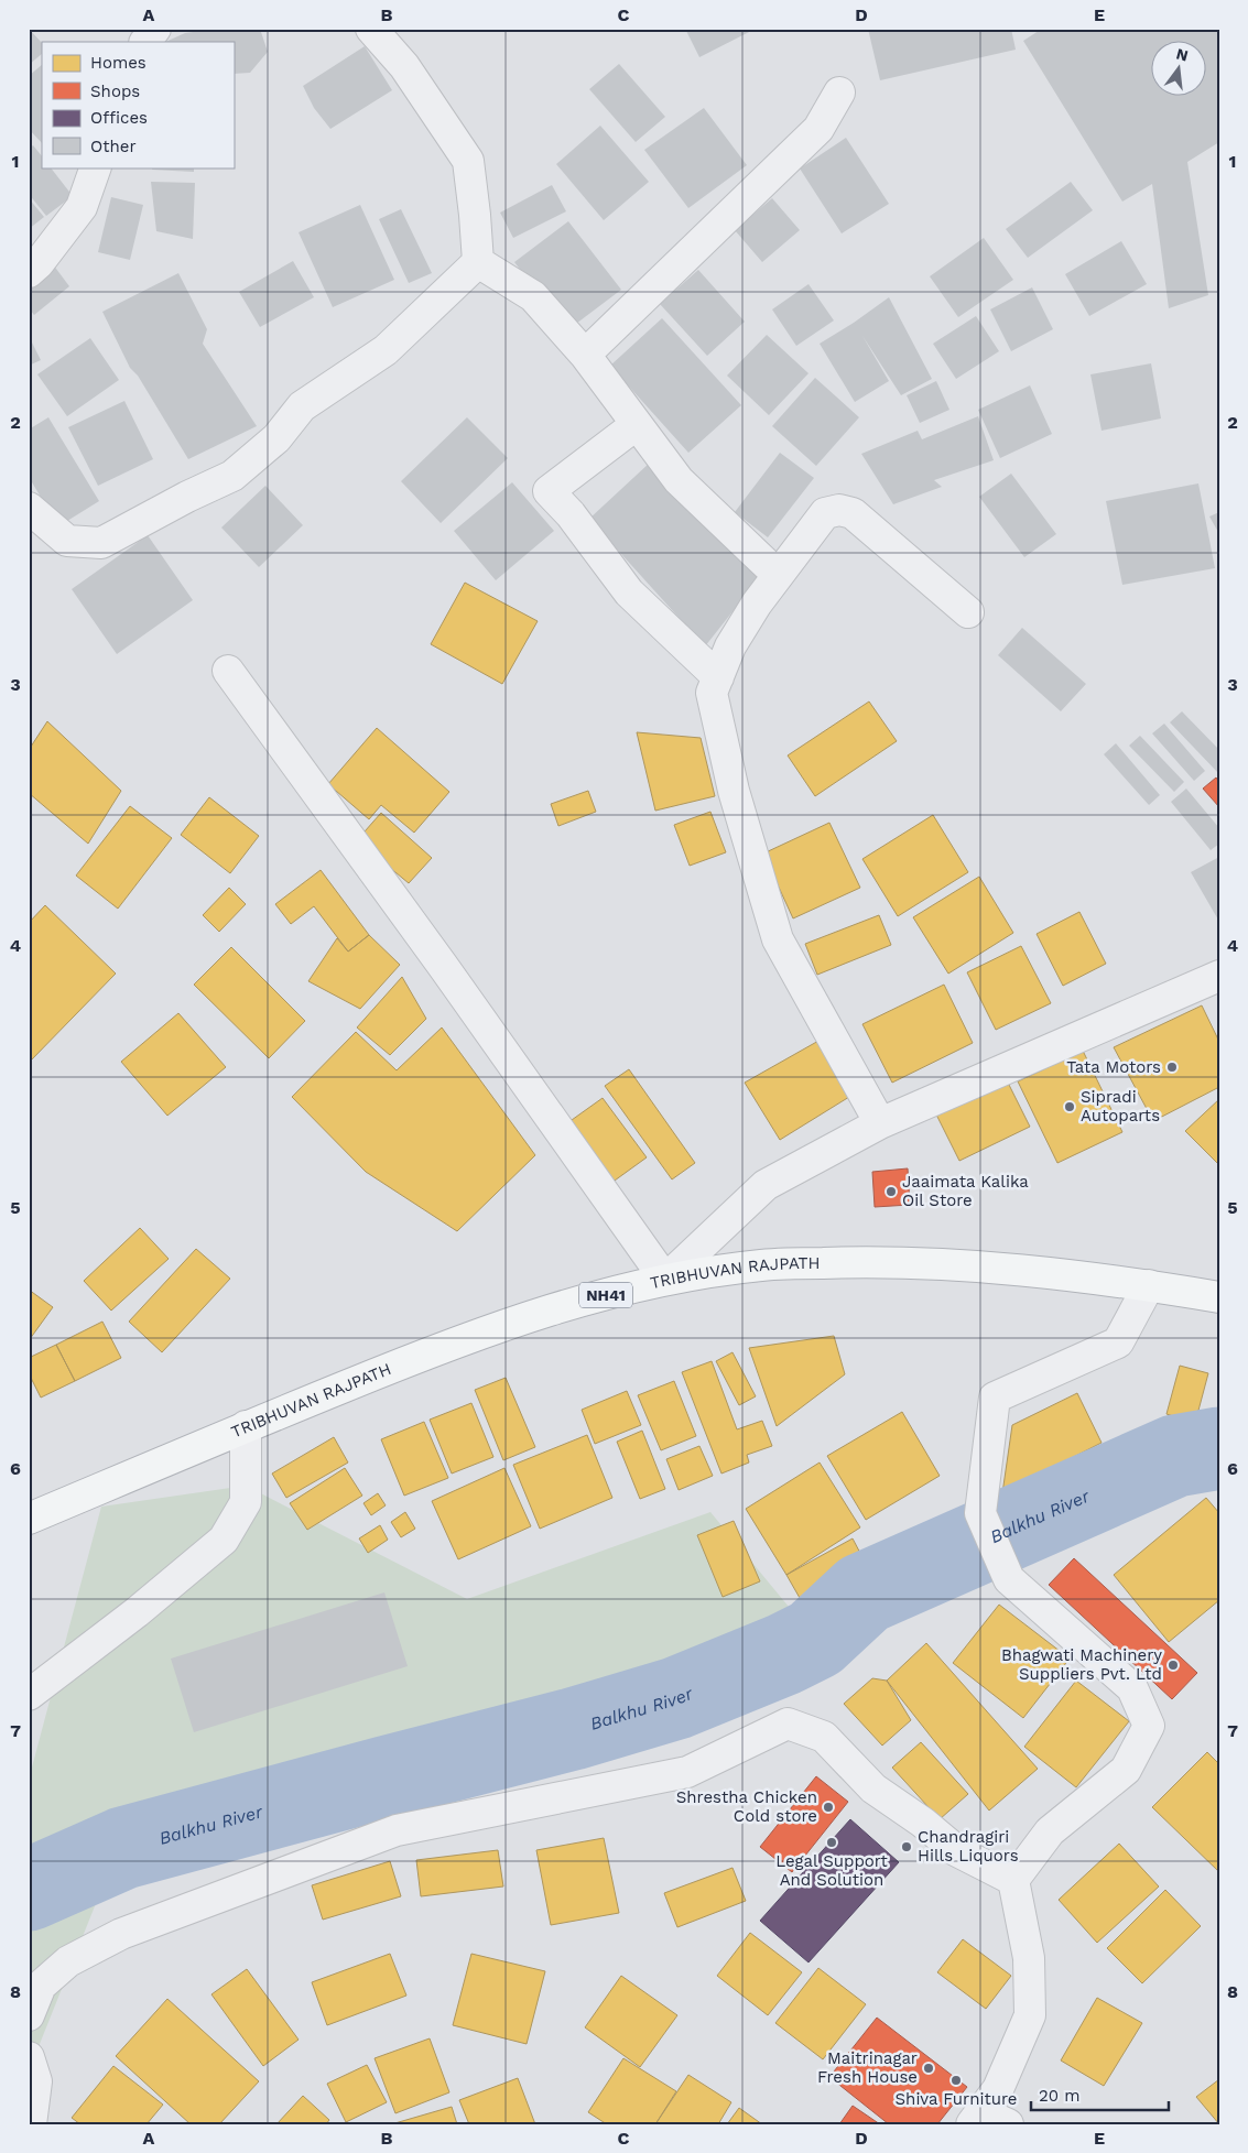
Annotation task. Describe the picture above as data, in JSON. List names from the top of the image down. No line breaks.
{"streets":{"highway":["TRIBHUVAN RAJPATH","NH41"]},"water":["Balkhu River"],"places":["Tata Motors","Sipradi Autoparts","Jaaimata Kalika Oil Store","Bhagwati Machinery Suppliers Pvt. Ltd","Shrestha Chicken Cold store","Legal Support And Solution","Chandragiri Hills Liquors","Maitrinagar Fresh House","Shiva Furniture"],"legend":["Homes","Shops","Offices","Other"],"scale_bar":"20 m","north":"top","grid":{"columns":["A","B","C","D","E"],"rows":["1","2","3","4","5","6","7","8"]}}
